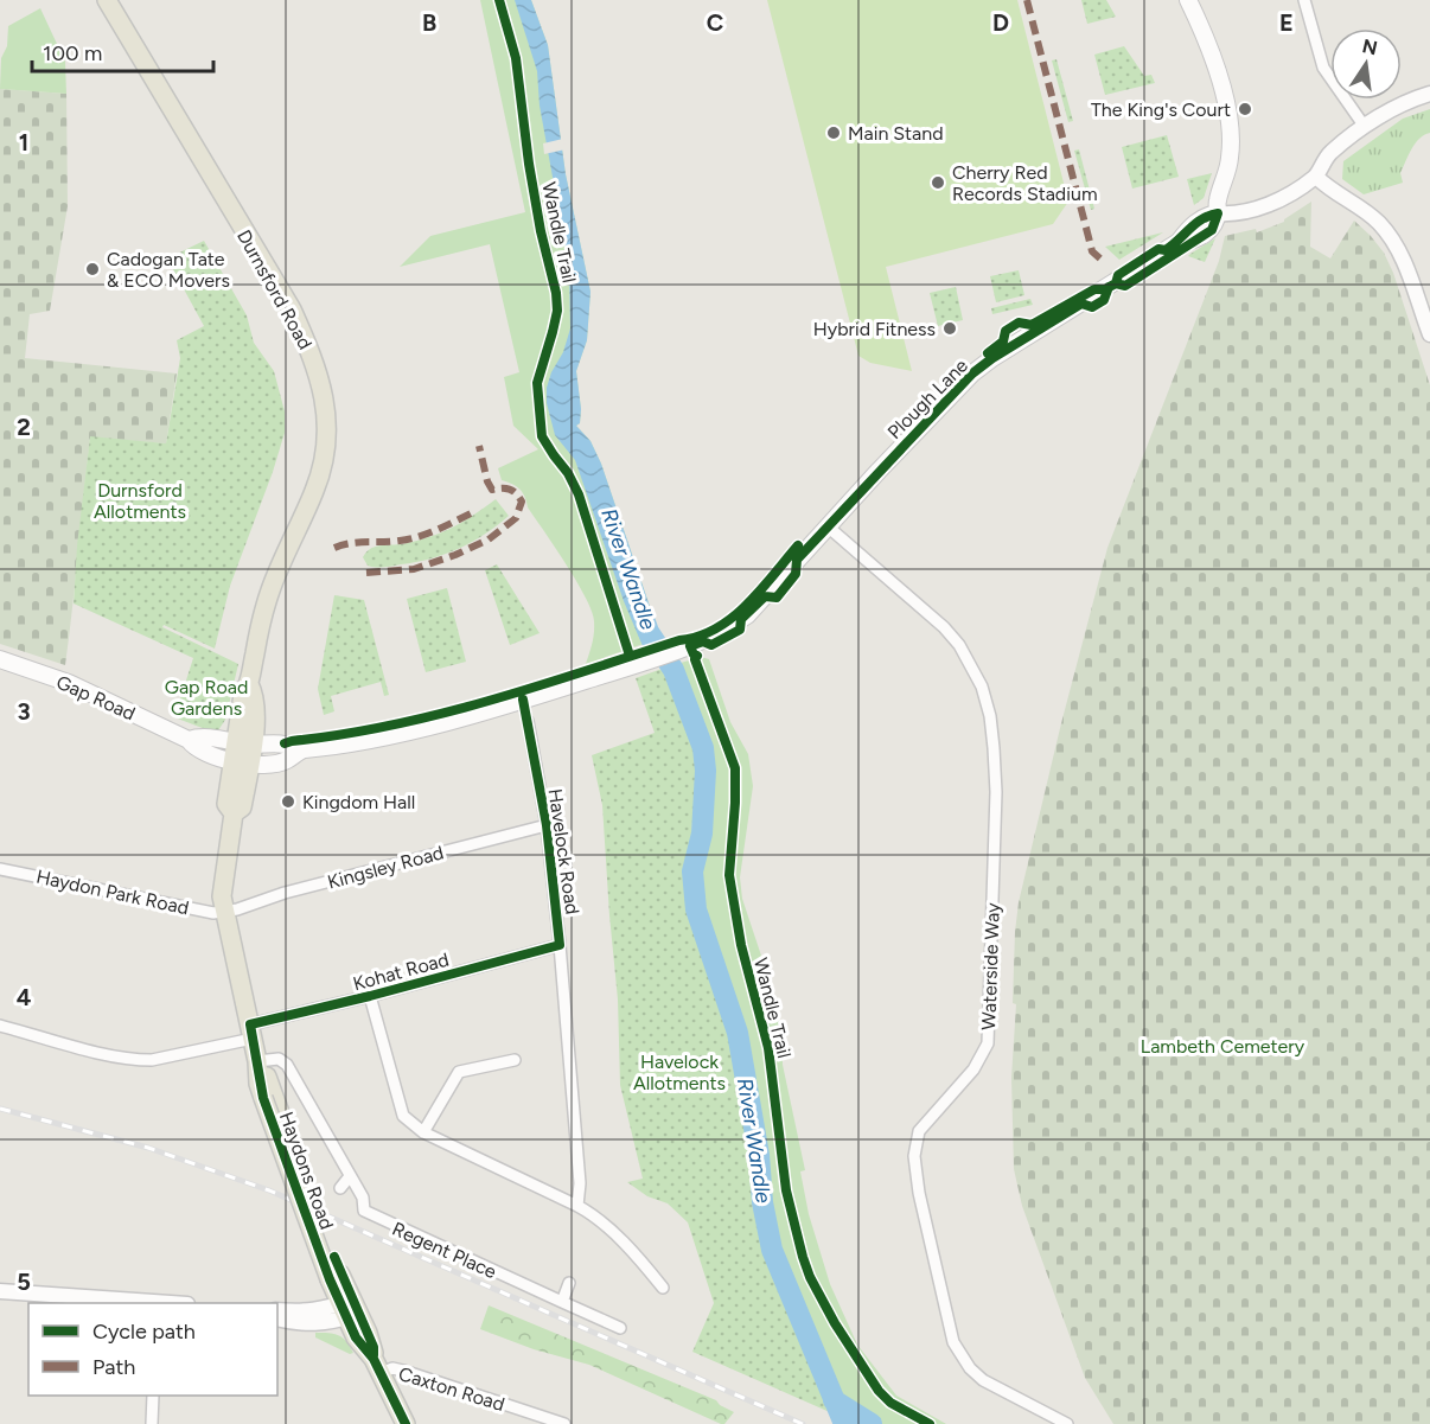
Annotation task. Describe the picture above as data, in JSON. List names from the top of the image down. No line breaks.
{"streets":{"main road":["Durnsford Road","Plough Lane","Gap Road","Haydons Road"],"street":["Havelock Road","Kingsley Road","Haydon Park Road","Waterside Way","Kohat Road","Regent Place","Caxton Road"],"cycle path":["Wandle Trail"]},"crossings":[["Durnsford Road","Plough Lane"],["Durnsford Road","Gap Road"],["Durnsford Road","Haydons Road"],["Plough Lane","Gap Road"],["Plough Lane","Waterside Way"],["Plough Lane","Haydons Road"],["Gap Road","Haydons Road"],["Havelock Road","Kingsley Road"],["Havelock Road","Kohat Road"],["Kingsley Road","Haydon Park Road"],["Kingsley Road","Haydons Road"],["Haydon Park Road","Haydons Road"],["Kohat Road","Haydons Road"],["Haydons Road","Regent Place"],["Haydons Road","Caxton Road"]],"water":["River Wandle"],"parks":["Durnsford Allotments","Gap Road Gardens","Lambeth Cemetery","Havelock Allotments"],"places":["The King's Court","Main Stand","Cherry Red Records Stadium","Cadogan Tate & ECO Movers","Hybrid Fitness","Kingdom Hall"],"legend":["Cycle path","Path"],"scale_bar":"100 m","north":"top","grid":{"columns":["B","C","D","E"],"rows":["1","2","3","4","5"]}}
